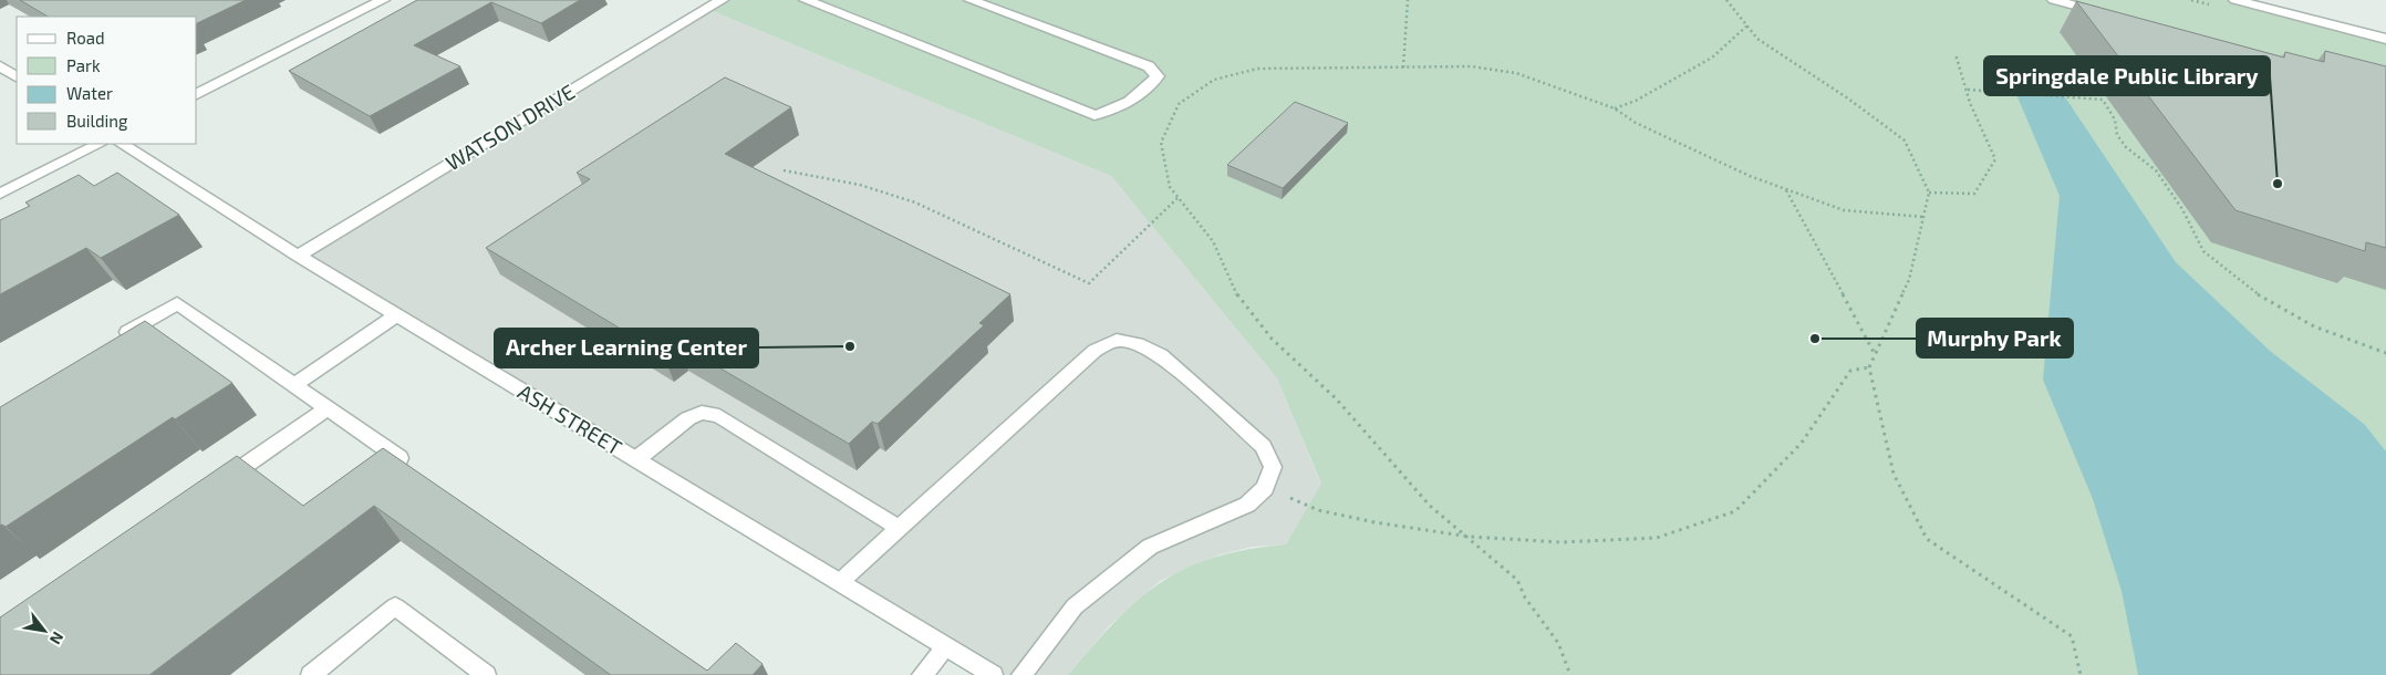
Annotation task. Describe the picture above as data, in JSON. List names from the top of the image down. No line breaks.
{"streets":{"street":["WATSON DRIVE","ASH STREET"]},"crossings":[["WATSON DRIVE","ASH STREET"]],"places":["Springdale Public Library","Murphy Park","Archer Learning Center"],"legend":["Road","Park","Water","Building"],"north":"bottom right"}
